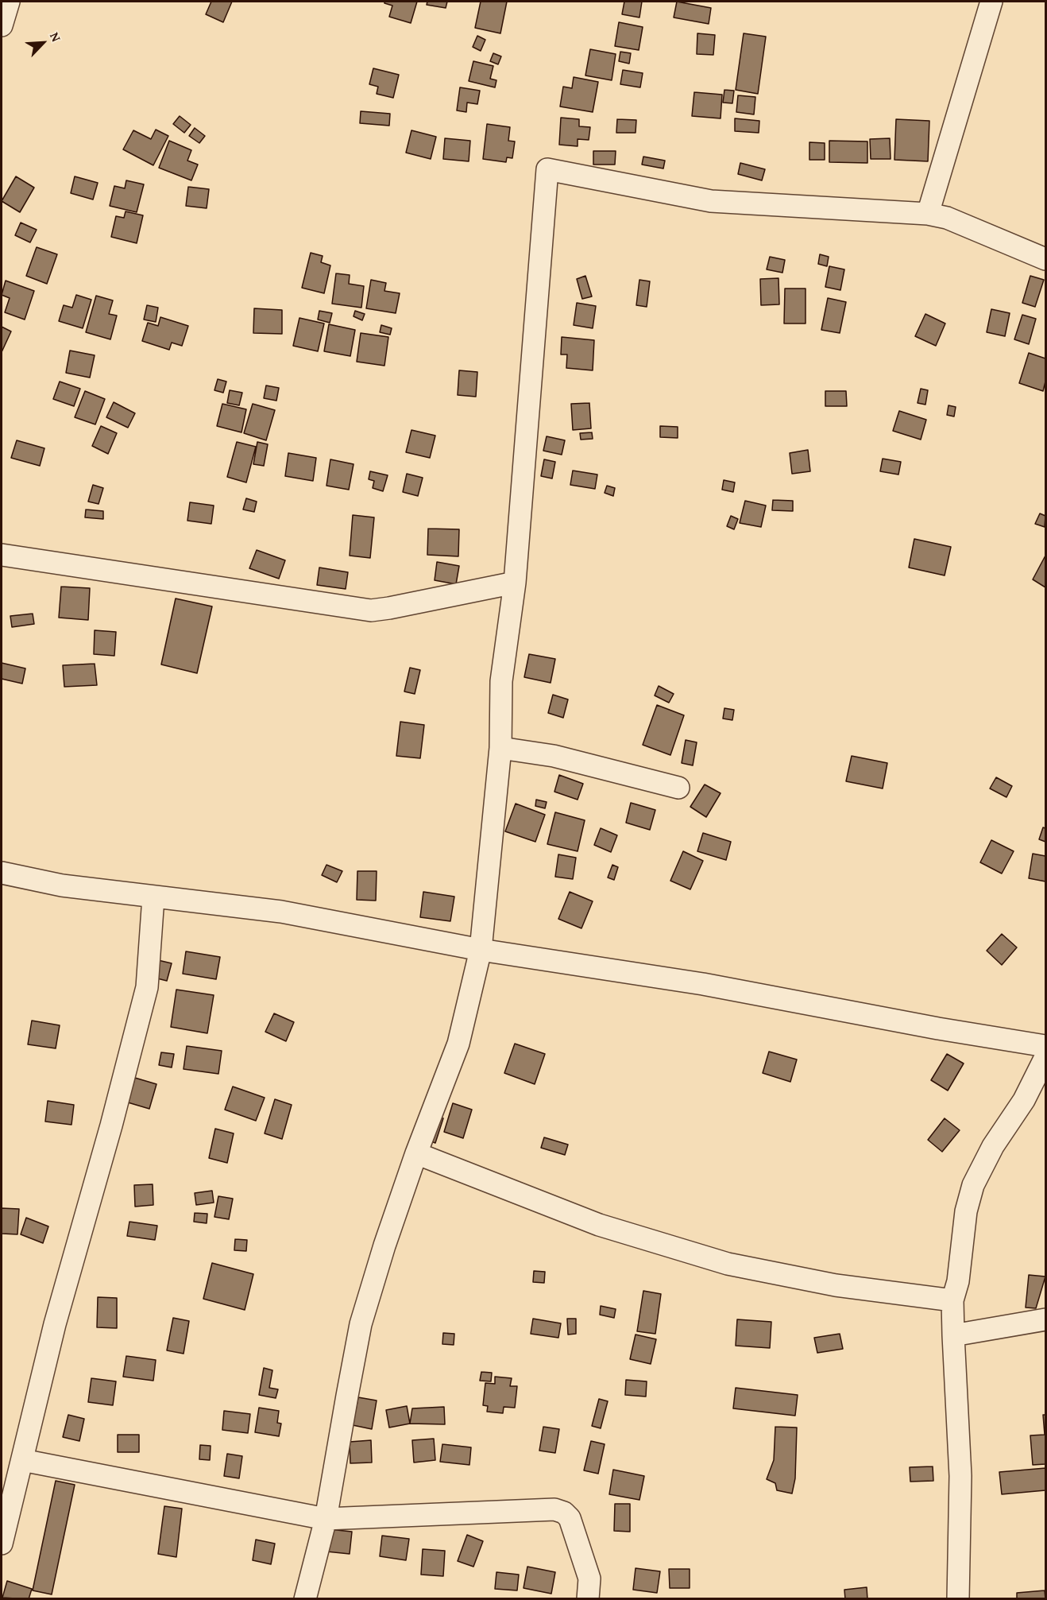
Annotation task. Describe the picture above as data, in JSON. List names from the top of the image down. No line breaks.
{"north":"top right"}
